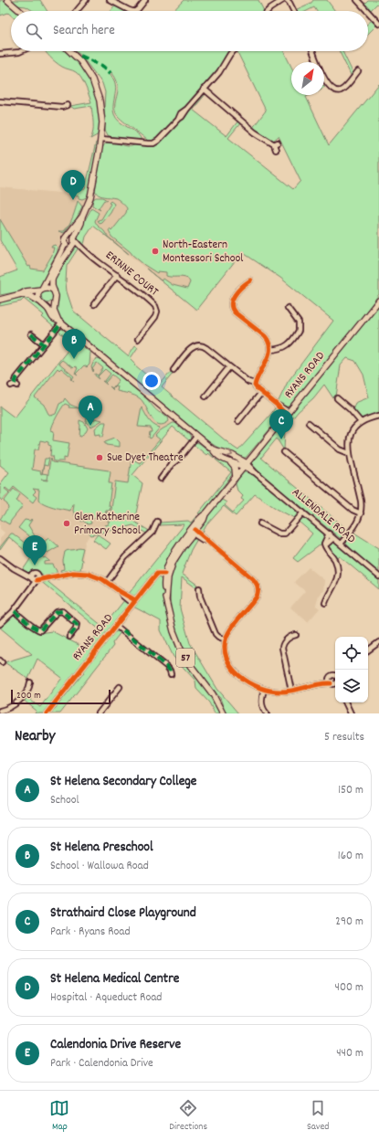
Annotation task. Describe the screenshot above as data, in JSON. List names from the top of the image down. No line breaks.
{"streets":{"main road":["RYANS ROAD","57"],"street":["ERINNE COURT","ALLENDALE ROAD"]},"crossings":[["RYANS ROAD","ALLENDALE ROAD"],["RYANS ROAD","57"]],"places":["North-Eastern Montessori School","Sue Dyet Theatre","Glen Katherine Primary School"],"scale_bar":"200 m","north":"top right","page":{"search":"Search here","pins":["D","B","A","C","E"],"scale":"200 m","heading":["Nearby","5 results"],"list":[{"mark":"A","name":"St Helena Secondary College","note":"School","value":"150 m"},{"mark":"B","name":"St Helena Preschool","note":"School · Wallowa Road","value":"160 m"},{"mark":"C","name":"Strathaird Close Playground","note":"Park · Ryans Road","value":"290 m"},{"mark":"D","name":"St Helena Medical Centre","note":"Hospital · Aqueduct Road","value":"400 m"},{"mark":"E","name":"Calendonia Drive Reserve","note":"Park · Calendonia Drive","value":"440 m"}],"nav":["Map","Directions","Saved"]}}
